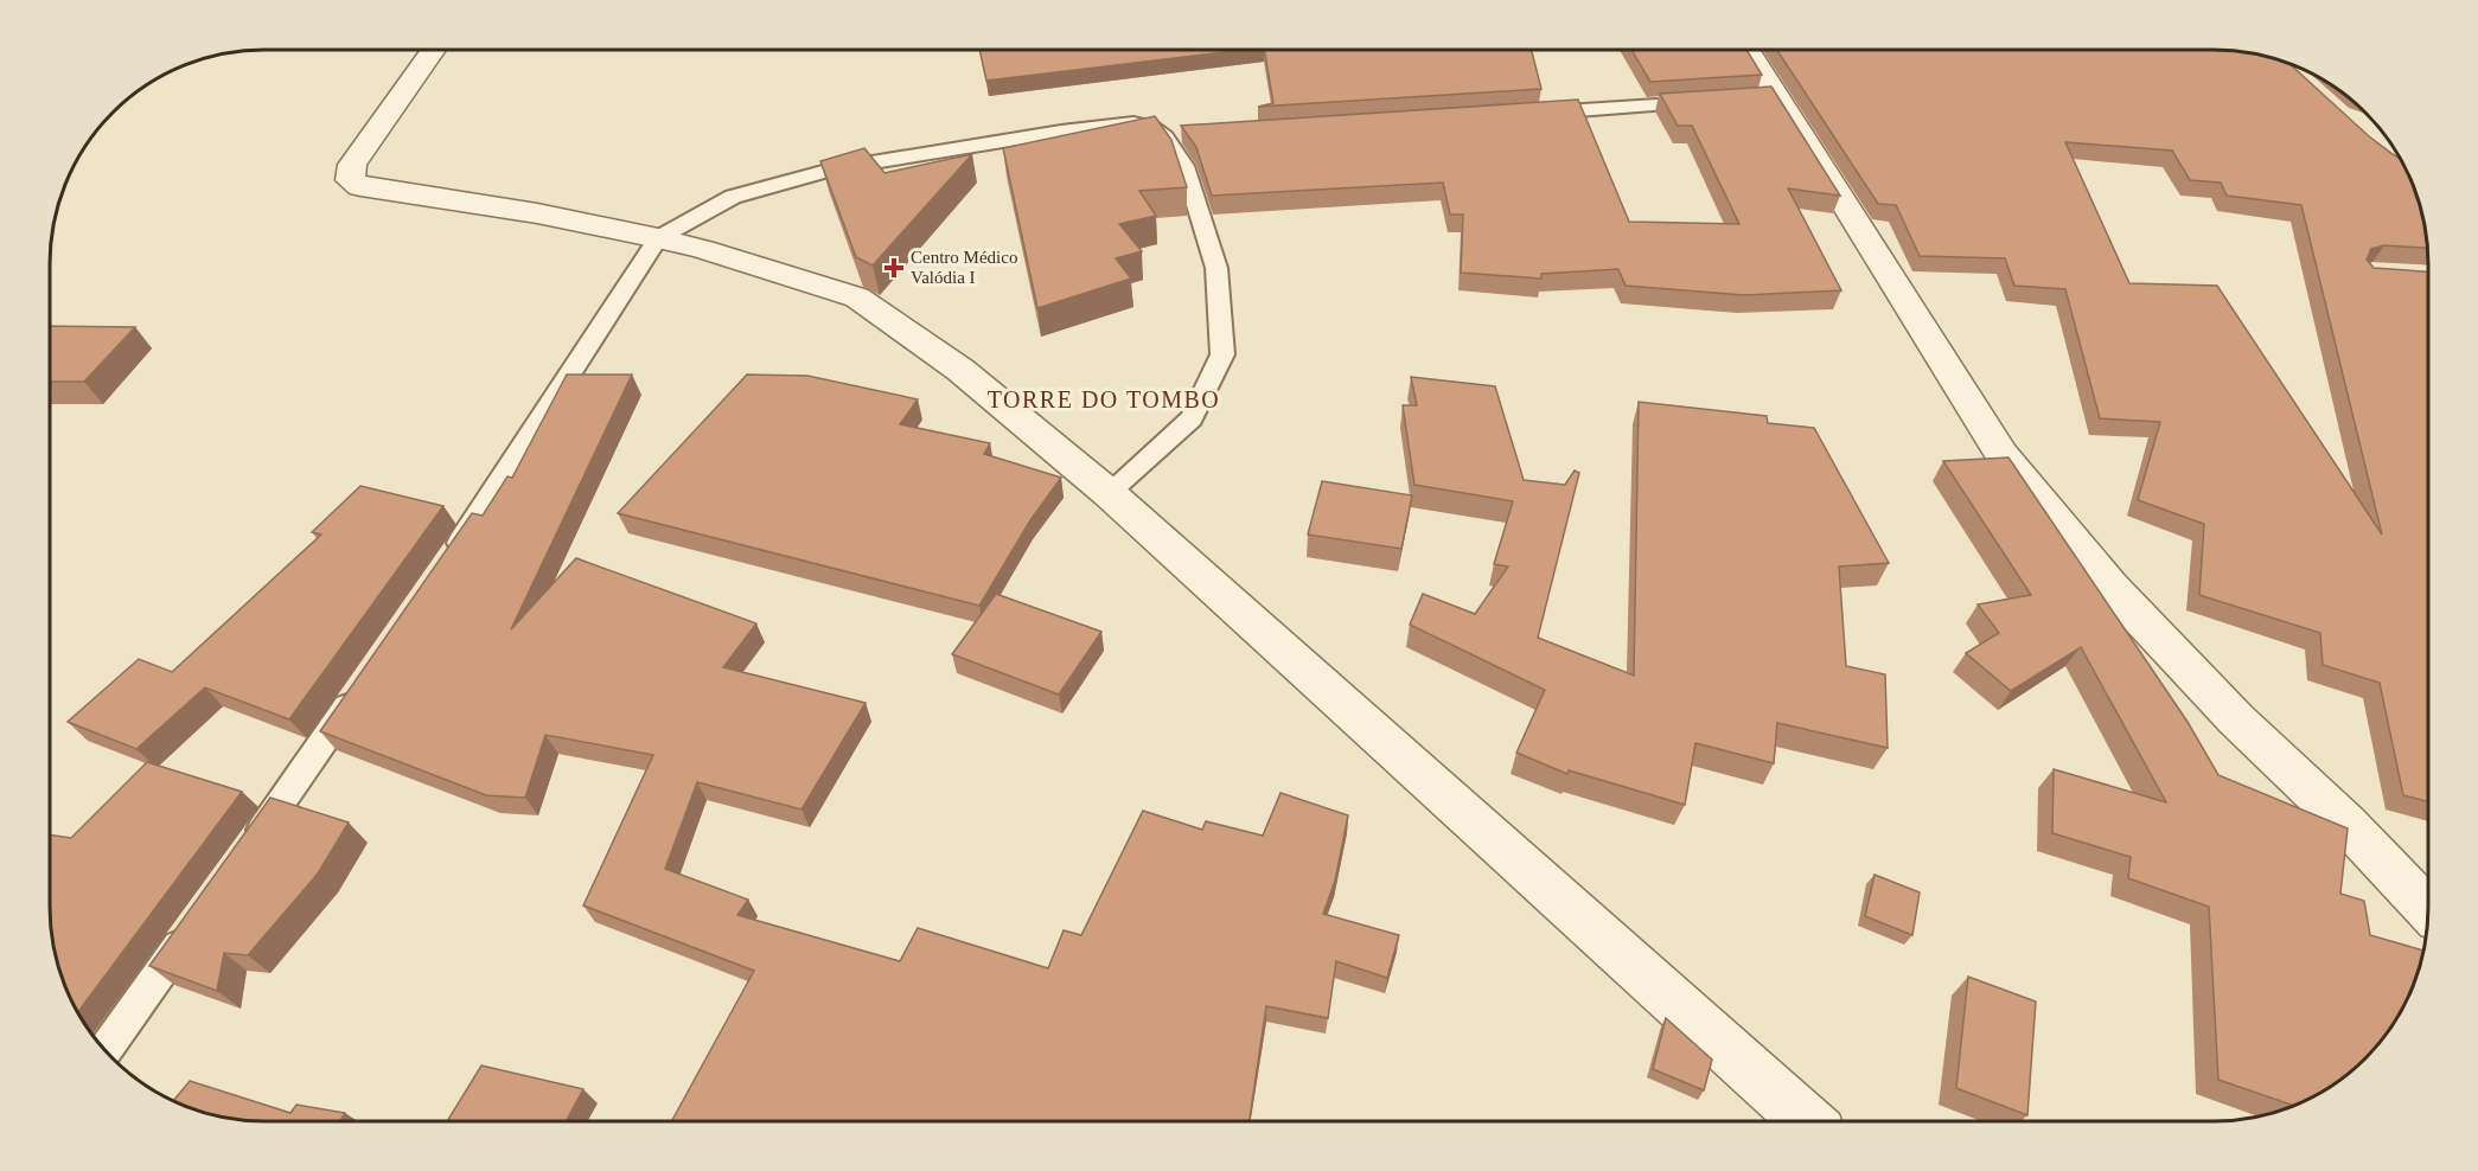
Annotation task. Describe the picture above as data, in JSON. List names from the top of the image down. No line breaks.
{"districts":["TORRE DO TOMBO"],"places":{"health":["Centro Médico Valódia I"]}}
